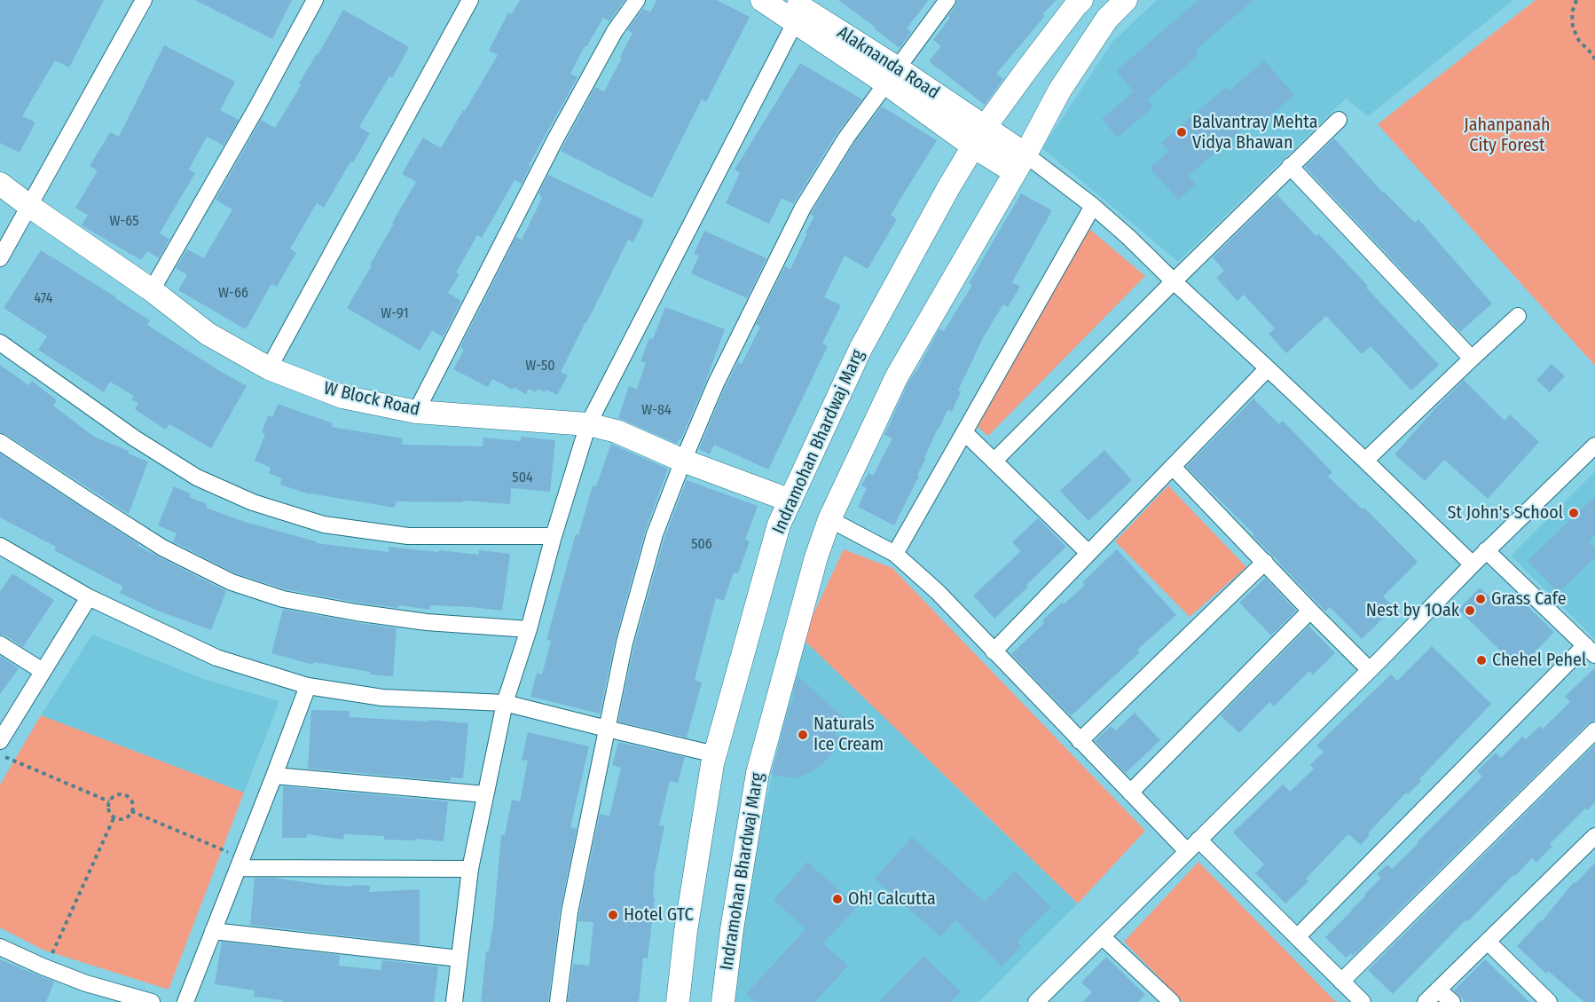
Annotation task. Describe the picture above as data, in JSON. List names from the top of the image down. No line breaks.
{"streets":{"street":["Alaknanda Road","W Block Road","Indramohan Bhardwaj Marg"]},"crossings":[["Alaknanda Road","Indramohan Bhardwaj Marg"],["W Block Road","Indramohan Bhardwaj Marg"]],"parks":["Jahanpanah City Forest"],"places":["Balvantray Mehta Vidya Bhawan","St John's School","Grass Cafe","Nest by 1Oak","Chehel Pehel","Naturals Ice Cream","Oh! Calcutta","Hotel GTC"],"house_numbers":["W-65","W-66","474","W-91","W-50","W-84","504","506"]}
